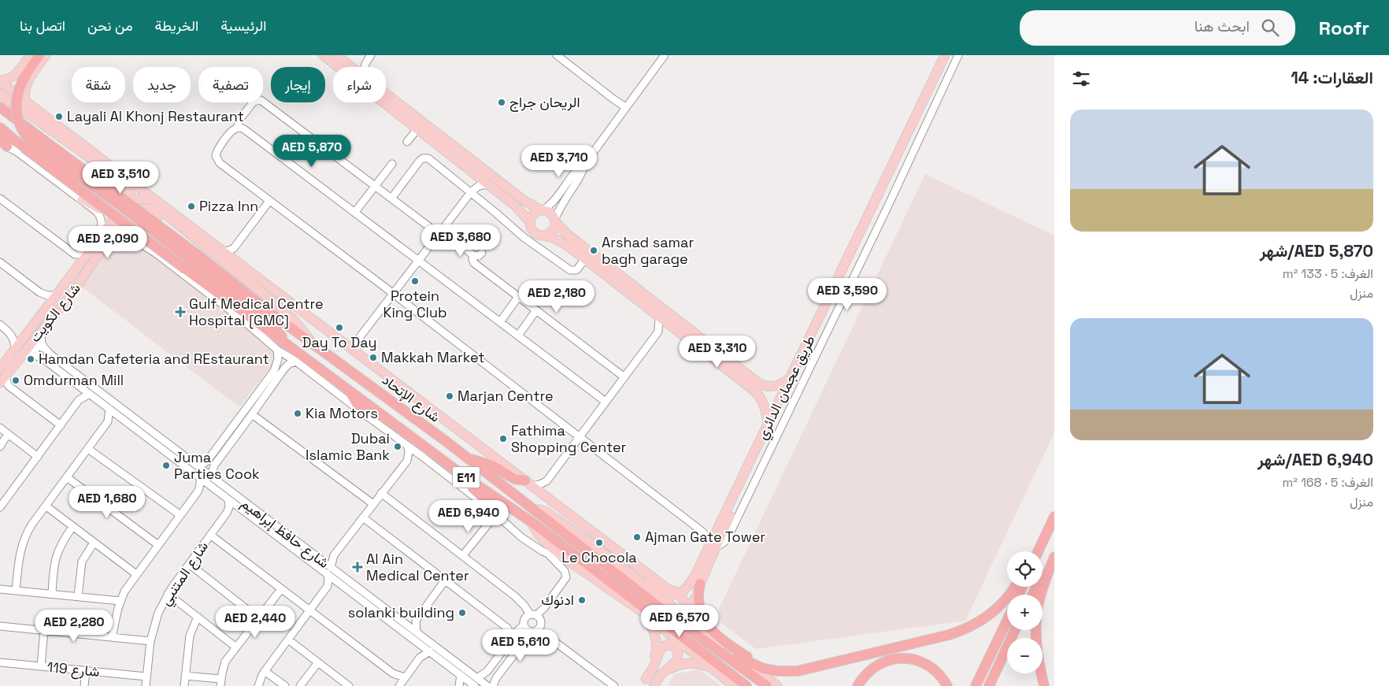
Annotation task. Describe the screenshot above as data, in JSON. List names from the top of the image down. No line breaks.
{"streets":{"highway":["شارع الإتحاد","E11"],"main road":["شارع الكويت","طريق عجمان الدائري"],"street":["شارع حافظ إبراهيم","شارع المتنبي","شارع 119"]},"crossings":[["شارع المتنبي","شارع 119"]],"places":{"other":["الريحان جراج","Layali Al Khonj Restaurant","Pizza Inn","Arshad samar bagh garage","Protein King Club","Day To Day","Makkah Market","Hamdan Cafeteria and REstaurant","Omdurman Mill","Marjan Centre","Kia Motors","Fathima Shopping Center","Dubai Islamic Bank","Juma Parties Cook","Ajman Gate Tower","Le Chocola","ادنوك","solanki building"],"health":["Gulf Medical Centre Hospital [GMC]","Al Ain Medical Center"]},"page":{"header":"Roofr","search":"ابحث هنا","nav":["الرئيسية","الخريطة","من نحن","اتصل بنا"],"heading":"العقارات: 14","chip":["شراء","إيجار","تصفية","جديد","شقة"],"list":[{"name":"AED 5,870/شهر","note":"الغرف: 5 · 133 m² · منزل"},{"name":"AED 6,940/شهر","note":"الغرف: 5 · 168 m² · منزل"}],"price":["AED 5,870","AED 3,710","AED 3,510","AED 3,680","AED 2,090","AED 3,590","AED 2,180","AED 3,310","AED 1,680","AED 6,940","AED 6,570","AED 2,440","AED 2,280","AED 5,610"],"map_buttons":["+","−"]}}
